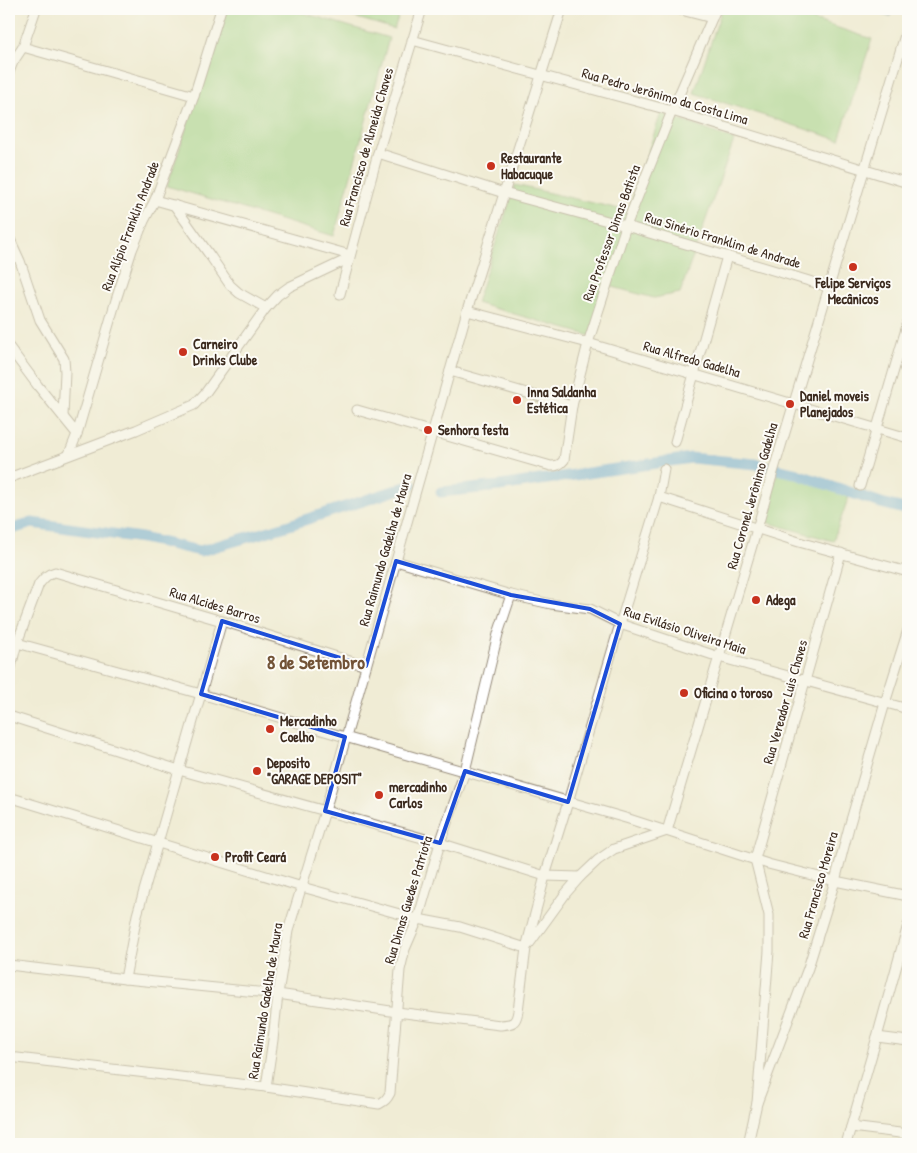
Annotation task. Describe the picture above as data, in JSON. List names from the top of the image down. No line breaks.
{"streets":{"street":["Rua Pedro Jerônimo da Costa Lima","Rua Francisco de Almeida Chaves","Rua Alípio Franklin Andrade","Rua Professor Dimas Batista","Rua Sinério Franklim de Andrade","Rua Alfredo Gadelha","Rua Coronel Jerônimo Gadelha","Rua Raimundo Gadelha de Moura","Rua Alcides Barros","Rua Evilásio Oliveira Maia","Rua Vereador Luis Chaves","Rua Francisco Moreira","Rua Dimas Guedes Patriota"]},"crossings":[["Rua Pedro Jerônimo da Costa Lima","Rua Francisco de Almeida Chaves"],["Rua Pedro Jerônimo da Costa Lima","Rua Professor Dimas Batista"],["Rua Pedro Jerônimo da Costa Lima","Rua Coronel Jerônimo Gadelha"],["Rua Pedro Jerônimo da Costa Lima","Rua Raimundo Gadelha de Moura"],["Rua Francisco de Almeida Chaves","Rua Sinério Franklim de Andrade"],["Rua Professor Dimas Batista","Rua Sinério Franklim de Andrade"],["Rua Professor Dimas Batista","Rua Alfredo Gadelha"],["Rua Professor Dimas Batista","Rua Raimundo Gadelha de Moura"],["Rua Sinério Franklim de Andrade","Rua Coronel Jerônimo Gadelha"],["Rua Sinério Franklim de Andrade","Rua Raimundo Gadelha de Moura"],["Rua Alfredo Gadelha","Rua Coronel Jerônimo Gadelha"],["Rua Alfredo Gadelha","Rua Raimundo Gadelha de Moura"],["Rua Coronel Jerônimo Gadelha","Rua Evilásio Oliveira Maia"],["Rua Raimundo Gadelha de Moura","Rua Alcides Barros"],["Rua Raimundo Gadelha de Moura","Rua Evilásio Oliveira Maia"],["Rua Raimundo Gadelha de Moura","Rua Dimas Guedes Patriota"],["Rua Evilásio Oliveira Maia","Rua Vereador Luis Chaves"],["Rua Evilásio Oliveira Maia","Rua Francisco Moreira"],["Rua Evilásio Oliveira Maia","Rua Dimas Guedes Patriota"]],"districts":["8 de Setembro"],"places":["Restaurante Habacuque","Felipe Serviços Mecânicos","Carneiro Drinks Clube","Inna Saldanha Estética","Daniel moveis Planejados","Senhora festa","Adega","Oficina o toroso","Mercadinho Coelho","Deposito \"GARAGE DEPOSIT\"","mercadinho Carlos","Profit Ceará"]}
